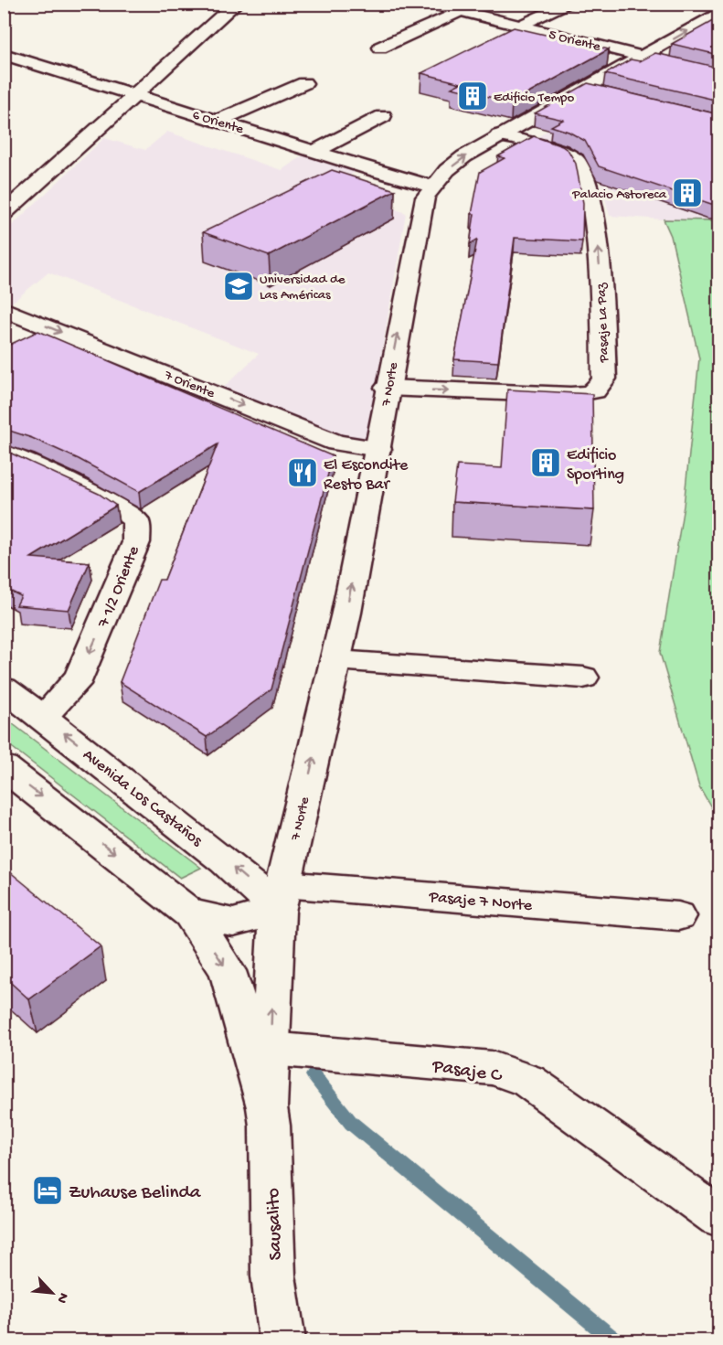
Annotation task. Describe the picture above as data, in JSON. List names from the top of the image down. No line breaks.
{"streets":{"street":["5 Oriente","6 Oriente","Pasaje La Paz","7 Oriente","7 Norte","7 1/2 Oriente","Avenida Los Castaños","Pasaje 7 Norte","Pasaje C","Sausalito"]},"crossings":[["5 Oriente","7 Norte"],["6 Oriente","7 Norte"],["Pasaje La Paz","7 Norte"],["7 Oriente","7 Norte"],["7 Norte","Avenida Los Castaños"],["7 Norte","Pasaje 7 Norte"],["7 Norte","Sausalito"],["7 1/2 Oriente","Avenida Los Castaños"],["Avenida Los Castaños","Pasaje 7 Norte"],["Avenida Los Castaños","Sausalito"],["Pasaje 7 Norte","Sausalito"],["Pasaje C","Sausalito"]],"one_way":["7 Oriente","7 Norte"],"places":{"building":["Edificio Tempo","Palacio Astoreca","Edificio Sporting"],"school or university":["Universidad de Las Américas"],"restaurant":["El Escondite Resto Bar"],"hotel":["Zuhause Belinda"]},"north":"bottom right"}
